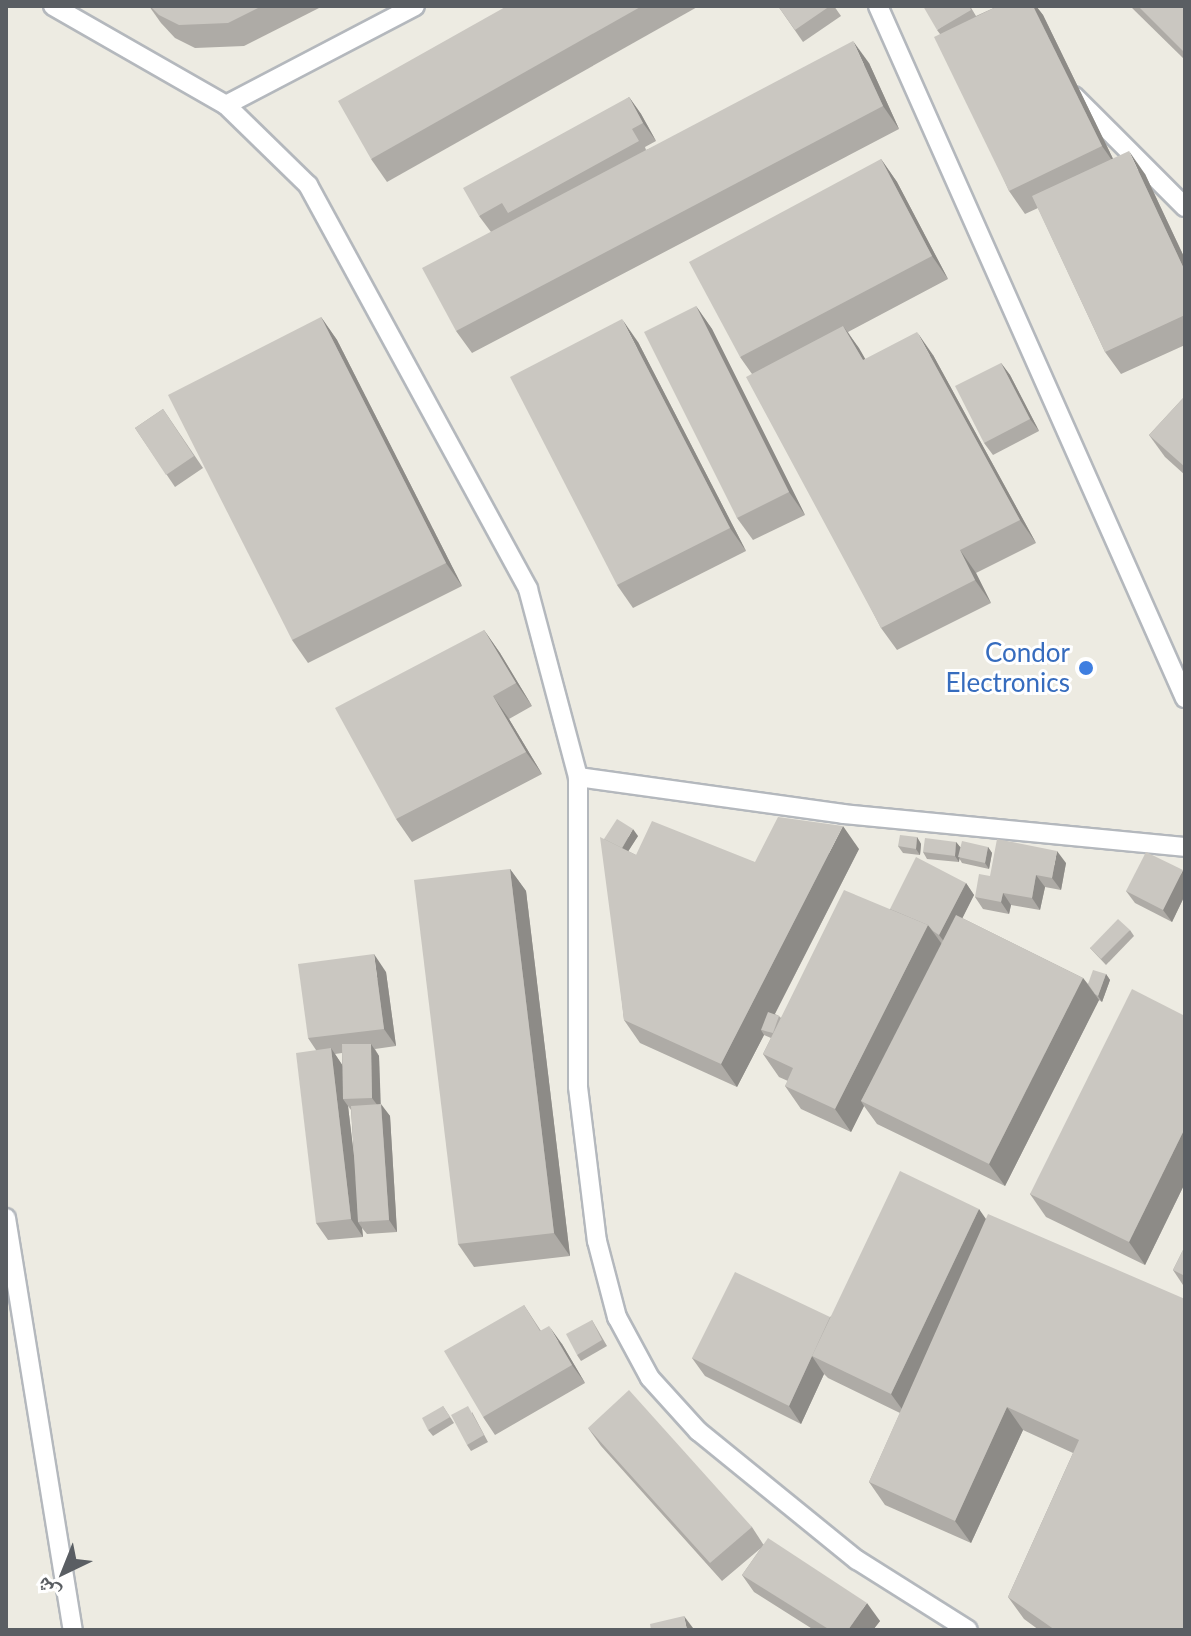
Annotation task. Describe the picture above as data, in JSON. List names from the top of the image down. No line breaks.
{"places":["Condor Electronics"],"north":"bottom left"}
